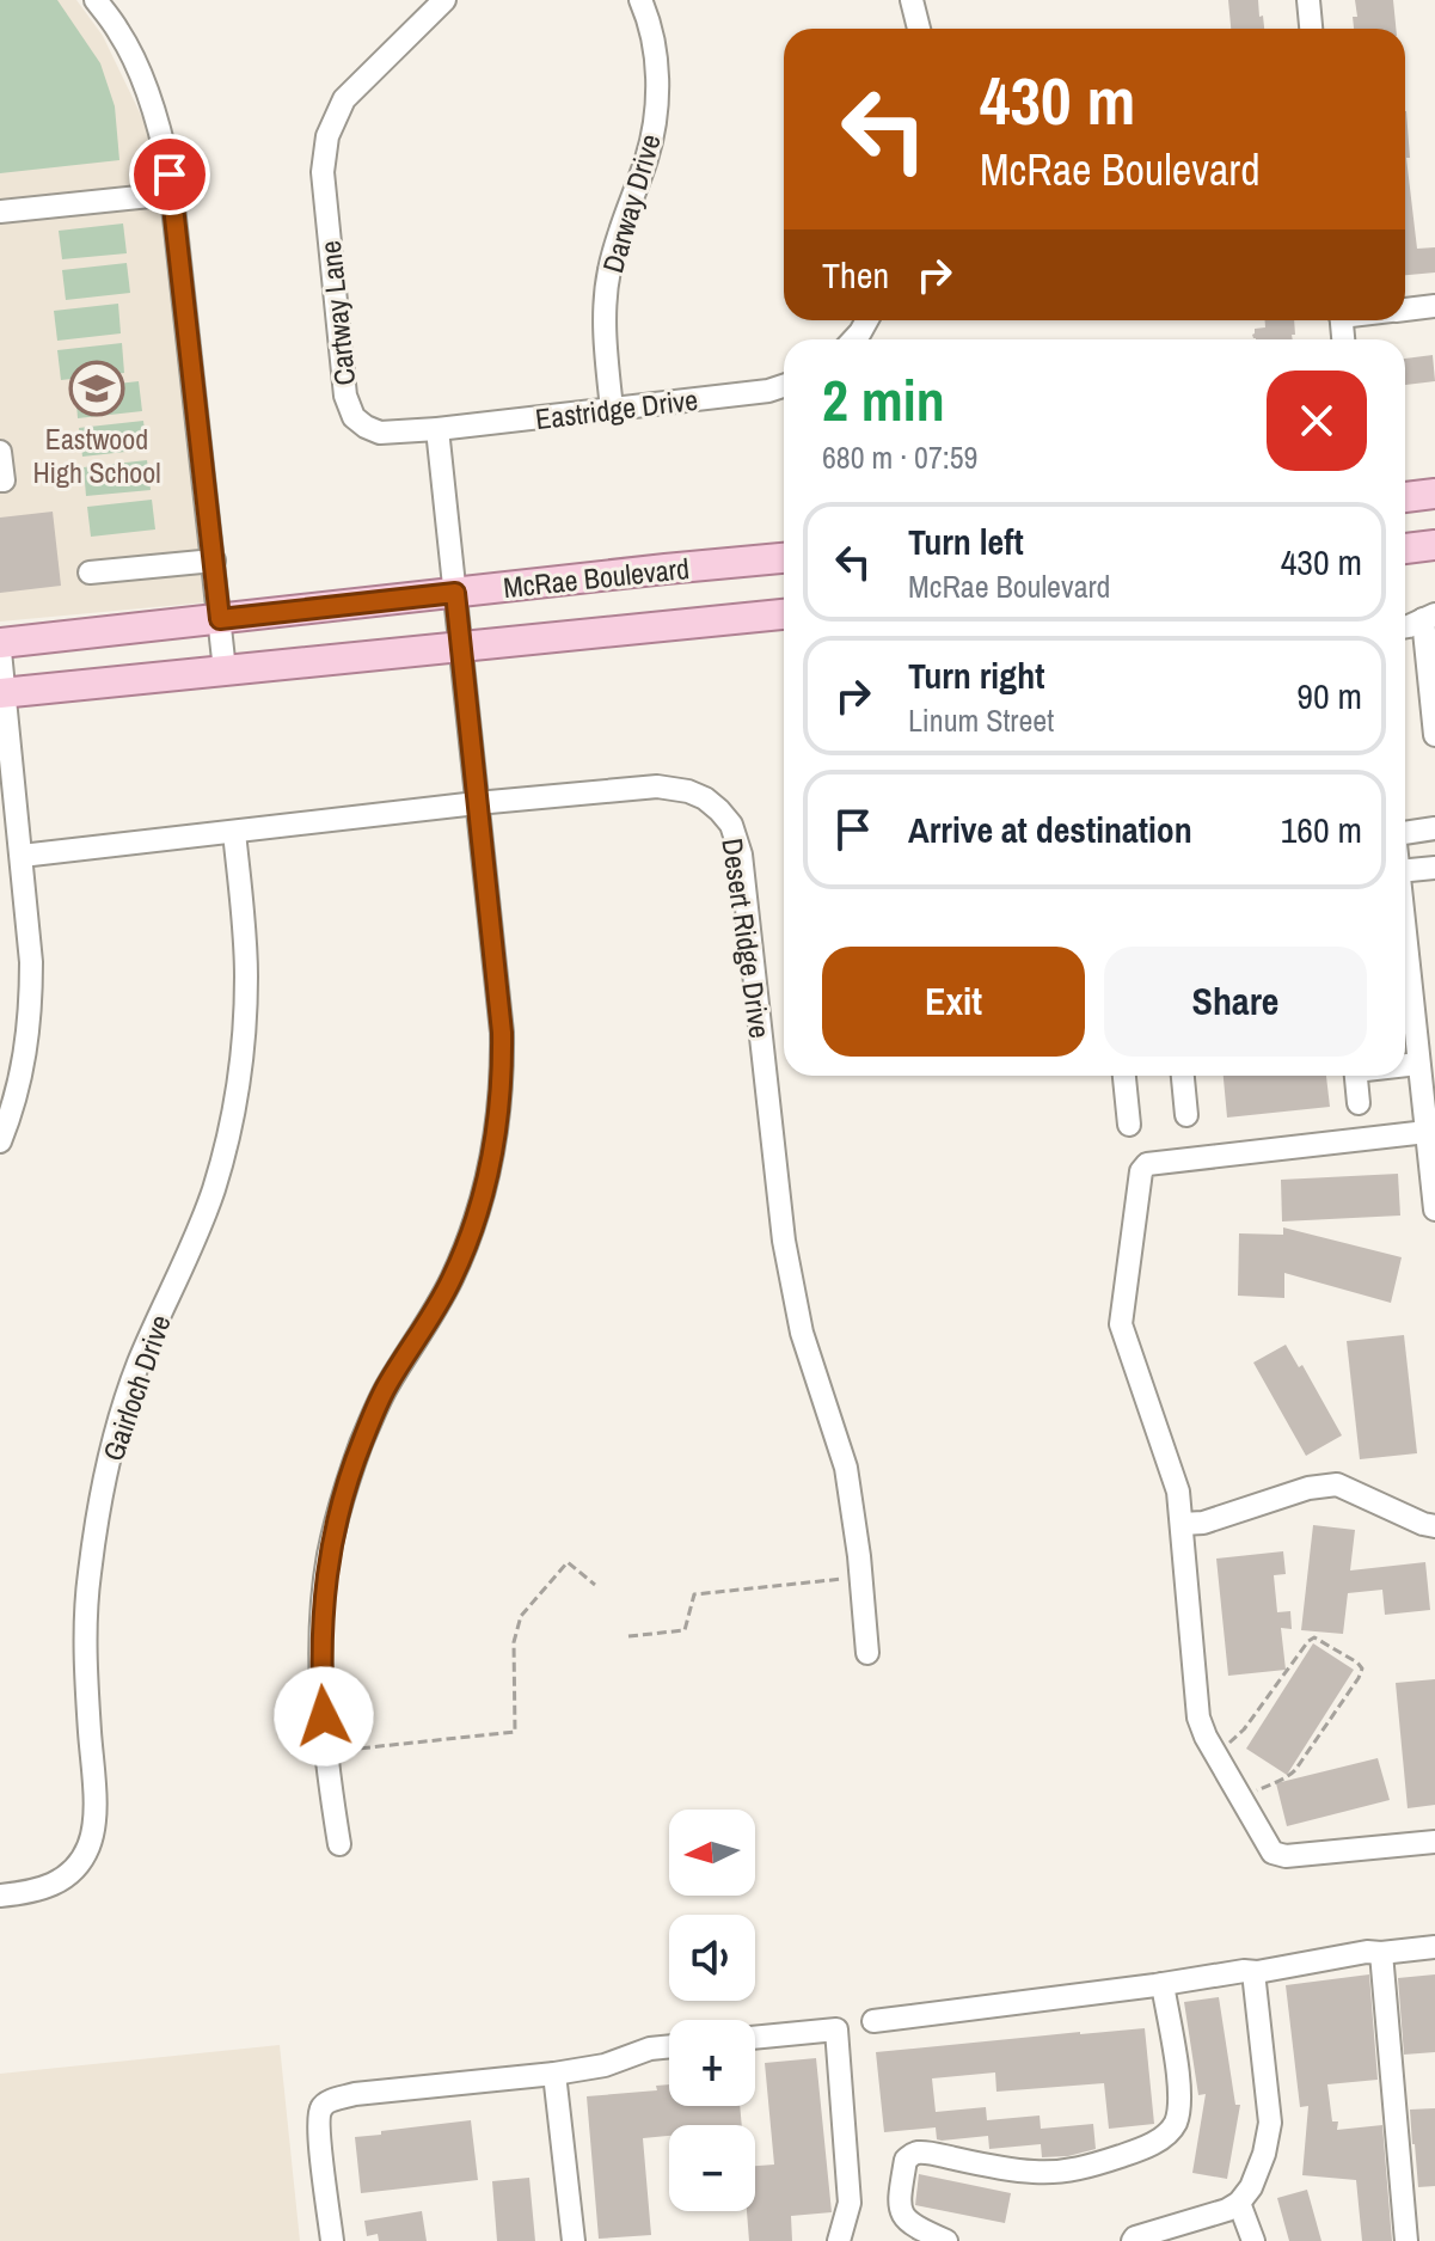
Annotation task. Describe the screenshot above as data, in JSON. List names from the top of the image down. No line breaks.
{"streets":{"main road":["McRae Boulevard"],"street":["Darway Drive","Cartway Lane","Eastridge Drive","Desert Ridge Drive","Gairloch Drive"]},"crossings":[["Darway Drive","Eastridge Drive"],["Cartway Lane","Eastridge Drive"],["Desert Ridge Drive","Gairloch Drive"]],"places":{"school or university":["Eastwood High School"]},"north":"left","page":{"turn":["430 m","McRae Boulevard"],"then":"Then","heading":["2 min","680 m · 07:59"],"list":[{"name":"Turn left","note":"McRae Boulevard","value":"430 m"},{"name":"Turn right","note":"Linum Street","value":"90 m"},{"name":"Arrive at destination","value":"160 m"}],"buttons":["Exit","Share"],"map_buttons":["+","−"]}}
